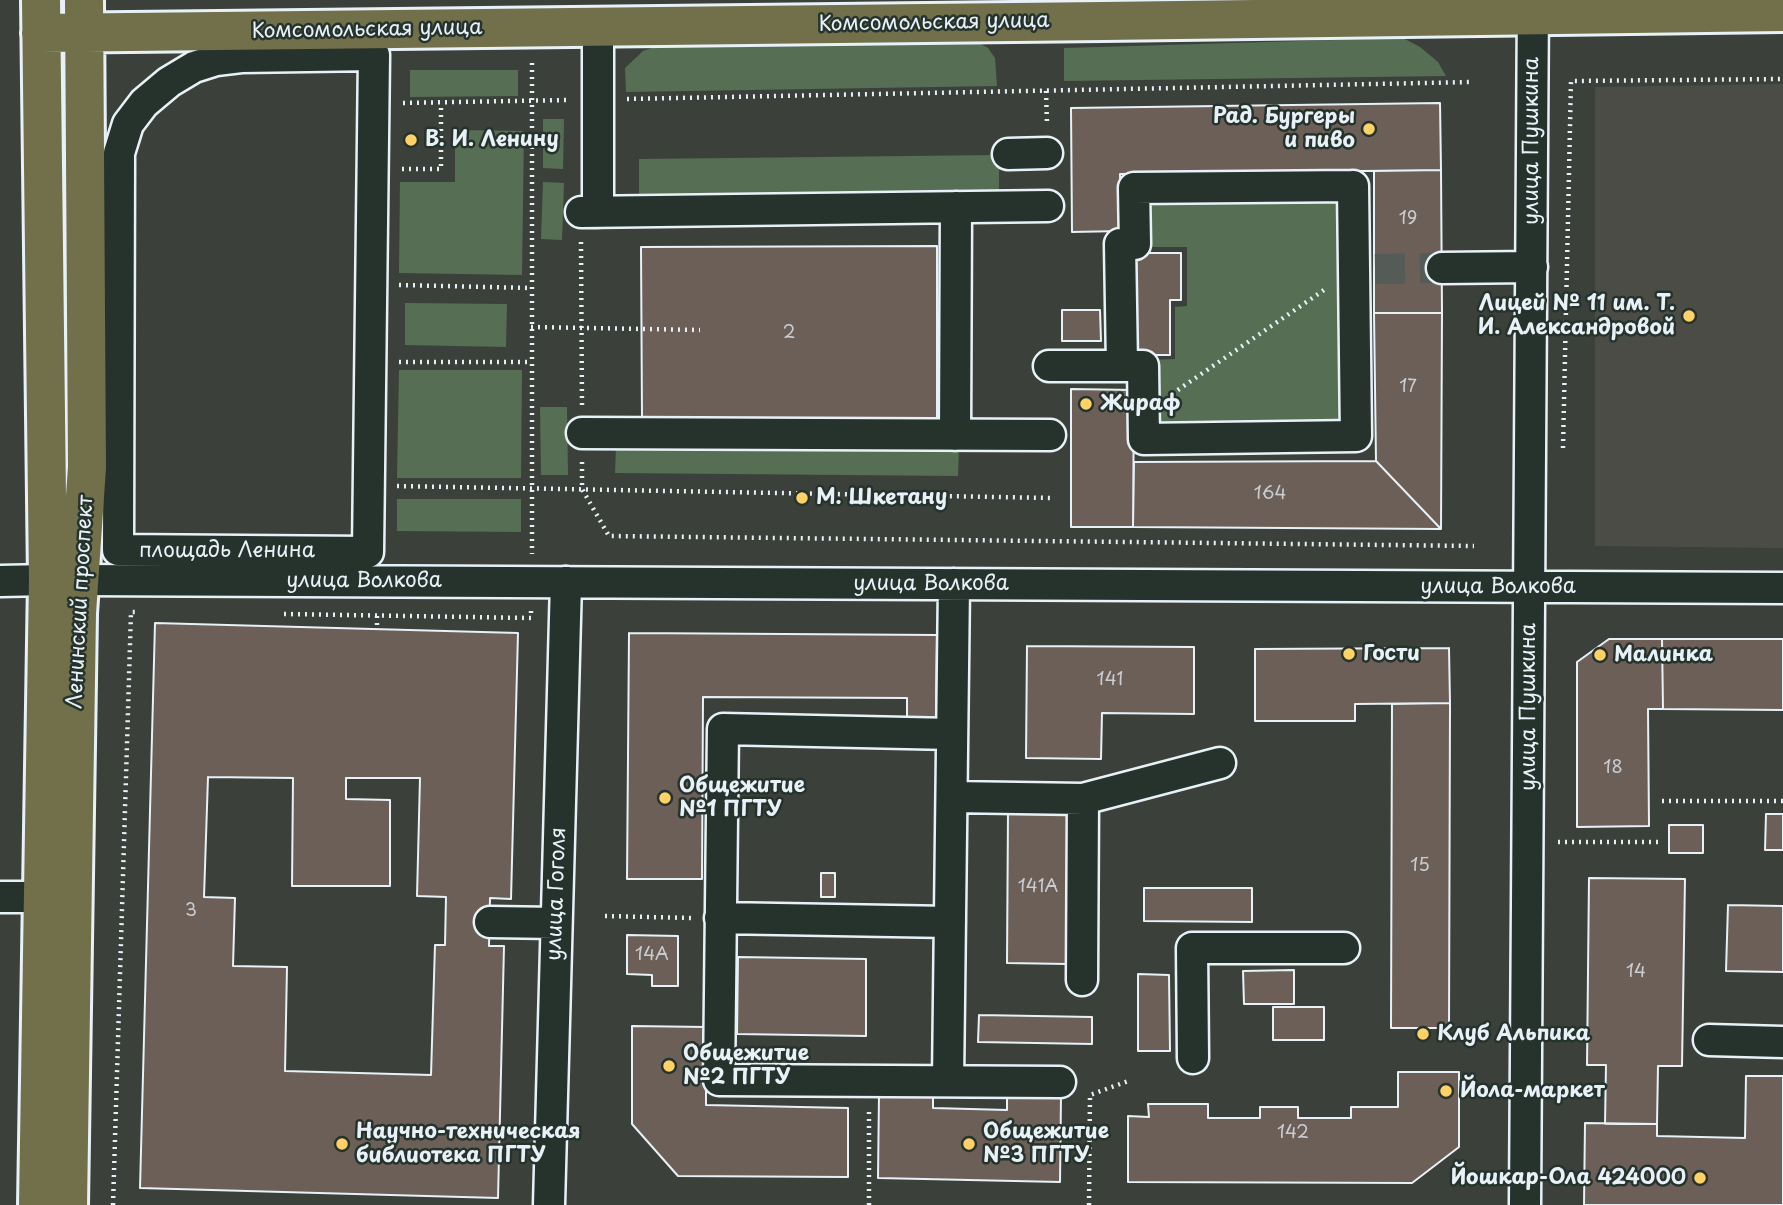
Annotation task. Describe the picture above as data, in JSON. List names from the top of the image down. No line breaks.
{"streets":{"main road":["Комсомольская улица","Ленинский проспект"],"street":["улица Пушкина","площадь Ленина","улица Волкова","улица Гоголя"]},"crossings":[["Комсомольская улица","улица Пушкина"],["Комсомольская улица","Ленинский проспект"],["улица Пушкина","улица Волкова"],["улица Волкова","Ленинский проспект"],["улица Волкова","улица Гоголя"]],"places":["Рад. Бургеры и пиво","В. И. Ленину","Лицей № 11 им. Т. И. Александровой","Жираф","М. Шкетану","Гости","Малинка","Общежитие №1 ПГТУ","Клуб Альпика","Общежитие №2 ПГТУ","Йола-маркет","Научно-техническая библиотека ПГТУ","Общежитие №3 ПГТУ","Йошкар-Ола 424000"],"house_numbers":["19","2","17","164","141","18","15","141А","3","14А","14","142"]}
